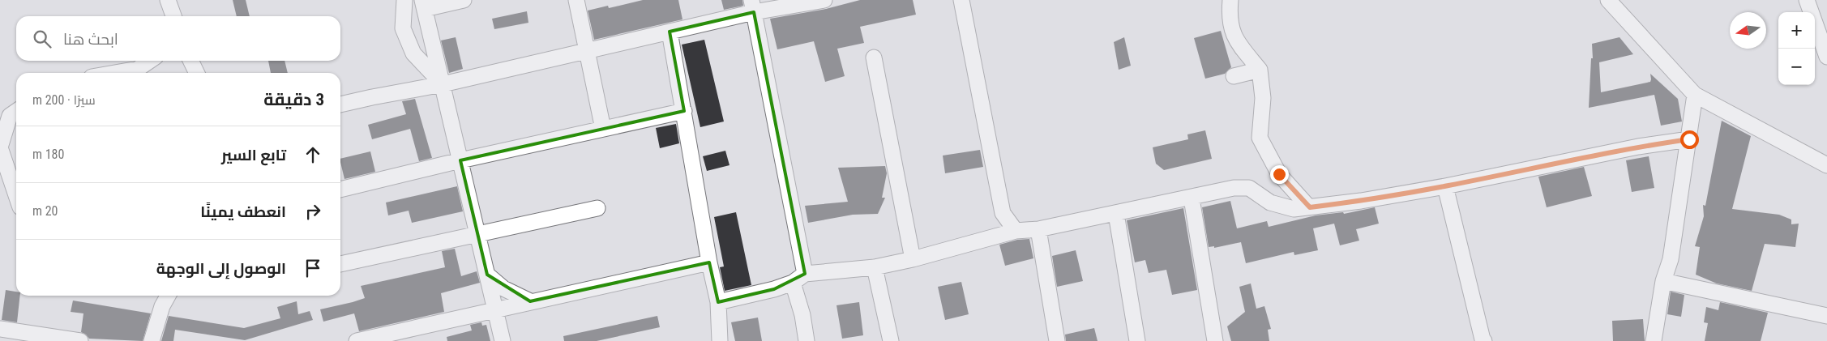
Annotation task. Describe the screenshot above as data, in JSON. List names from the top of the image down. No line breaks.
{"north":"left","page":{"map_buttons":["+","−"],"search":"ابحث هنا","heading":["3 دقيقة","سيرًا · 200 m"],"list":[["تابع السير","180 m"],["انعطف يمينًا","20 m"],"الوصول إلى الوجهة"]}}
